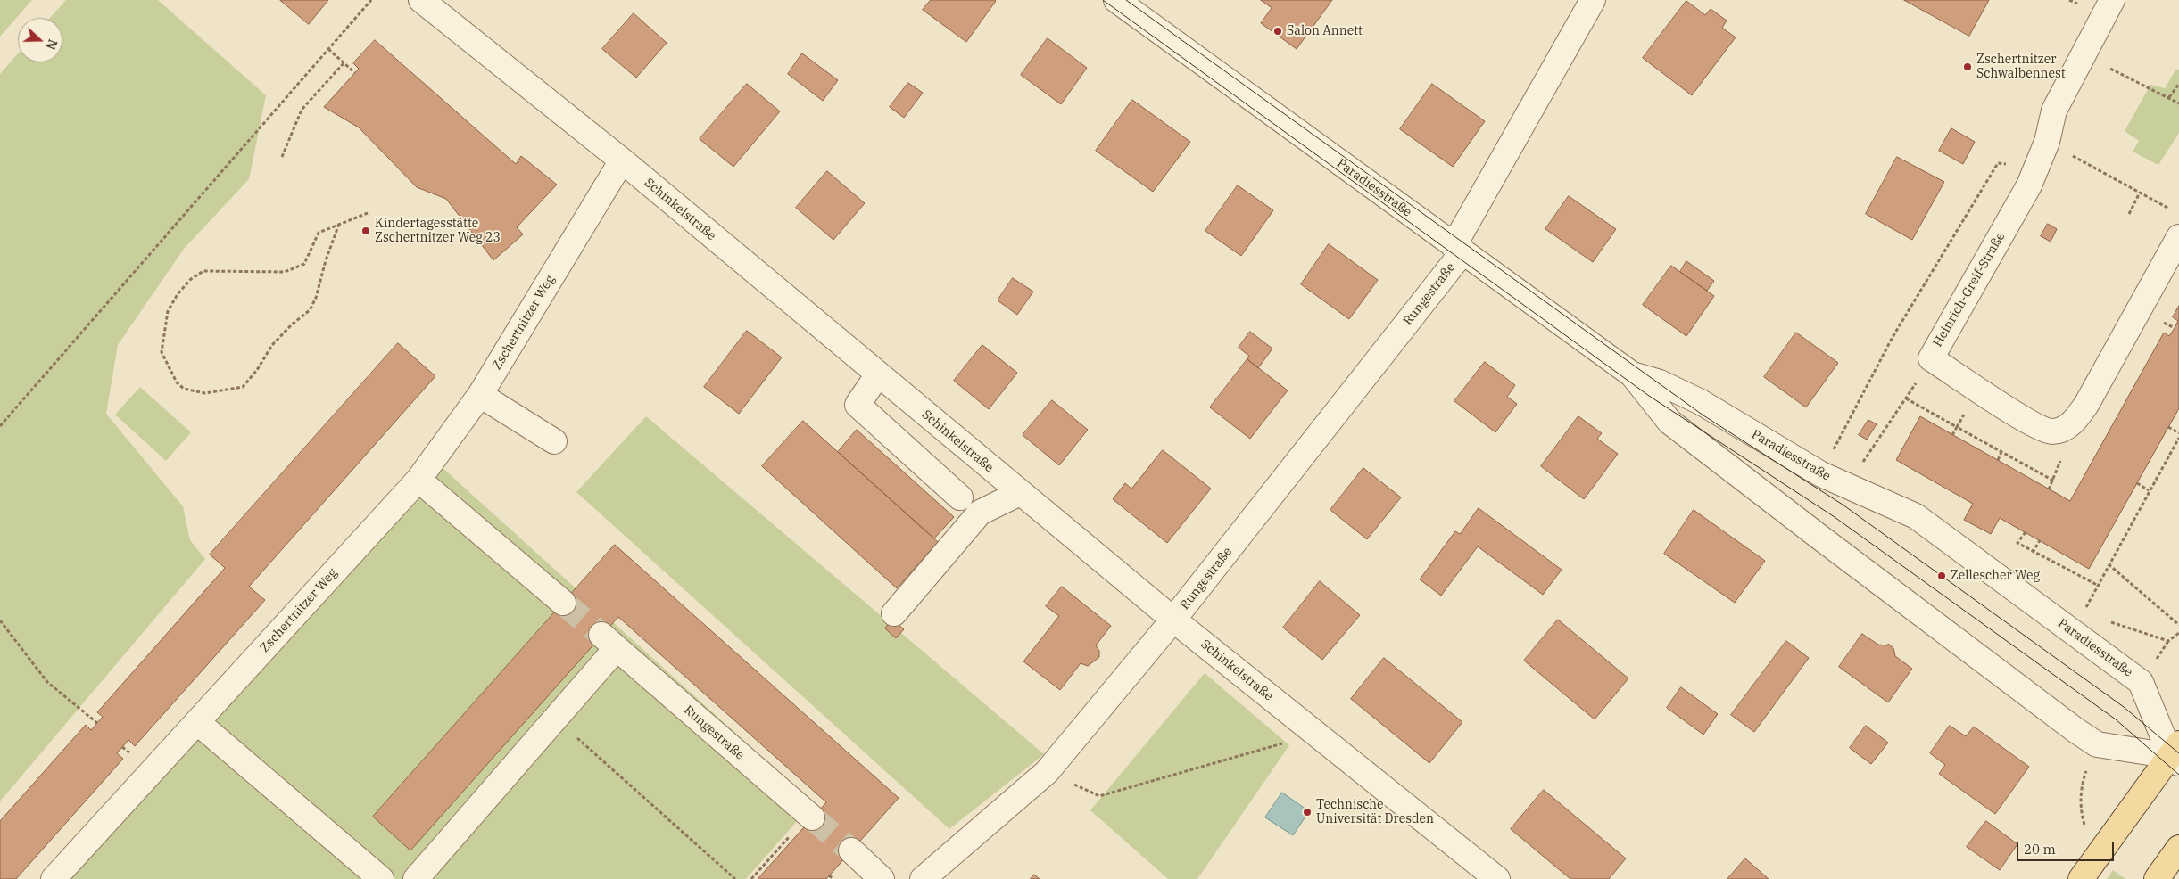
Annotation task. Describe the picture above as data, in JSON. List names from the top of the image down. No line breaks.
{"streets":{"street":["Paradiesstraße","Schinkelstraße","Heinrich-Greif-Straße","Rungestraße","Zschertnitzer Weg"]},"crossings":[["Paradiesstraße","Rungestraße"],["Schinkelstraße","Rungestraße"],["Schinkelstraße","Zschertnitzer Weg"]],"places":["Salon Annett","Zschertnitzer Schwalbennest","Kindertagesstätte Zschertnitzer Weg 23","Zellescher Weg","Technische Universität Dresden"],"scale_bar":"20 m","north":"right"}
